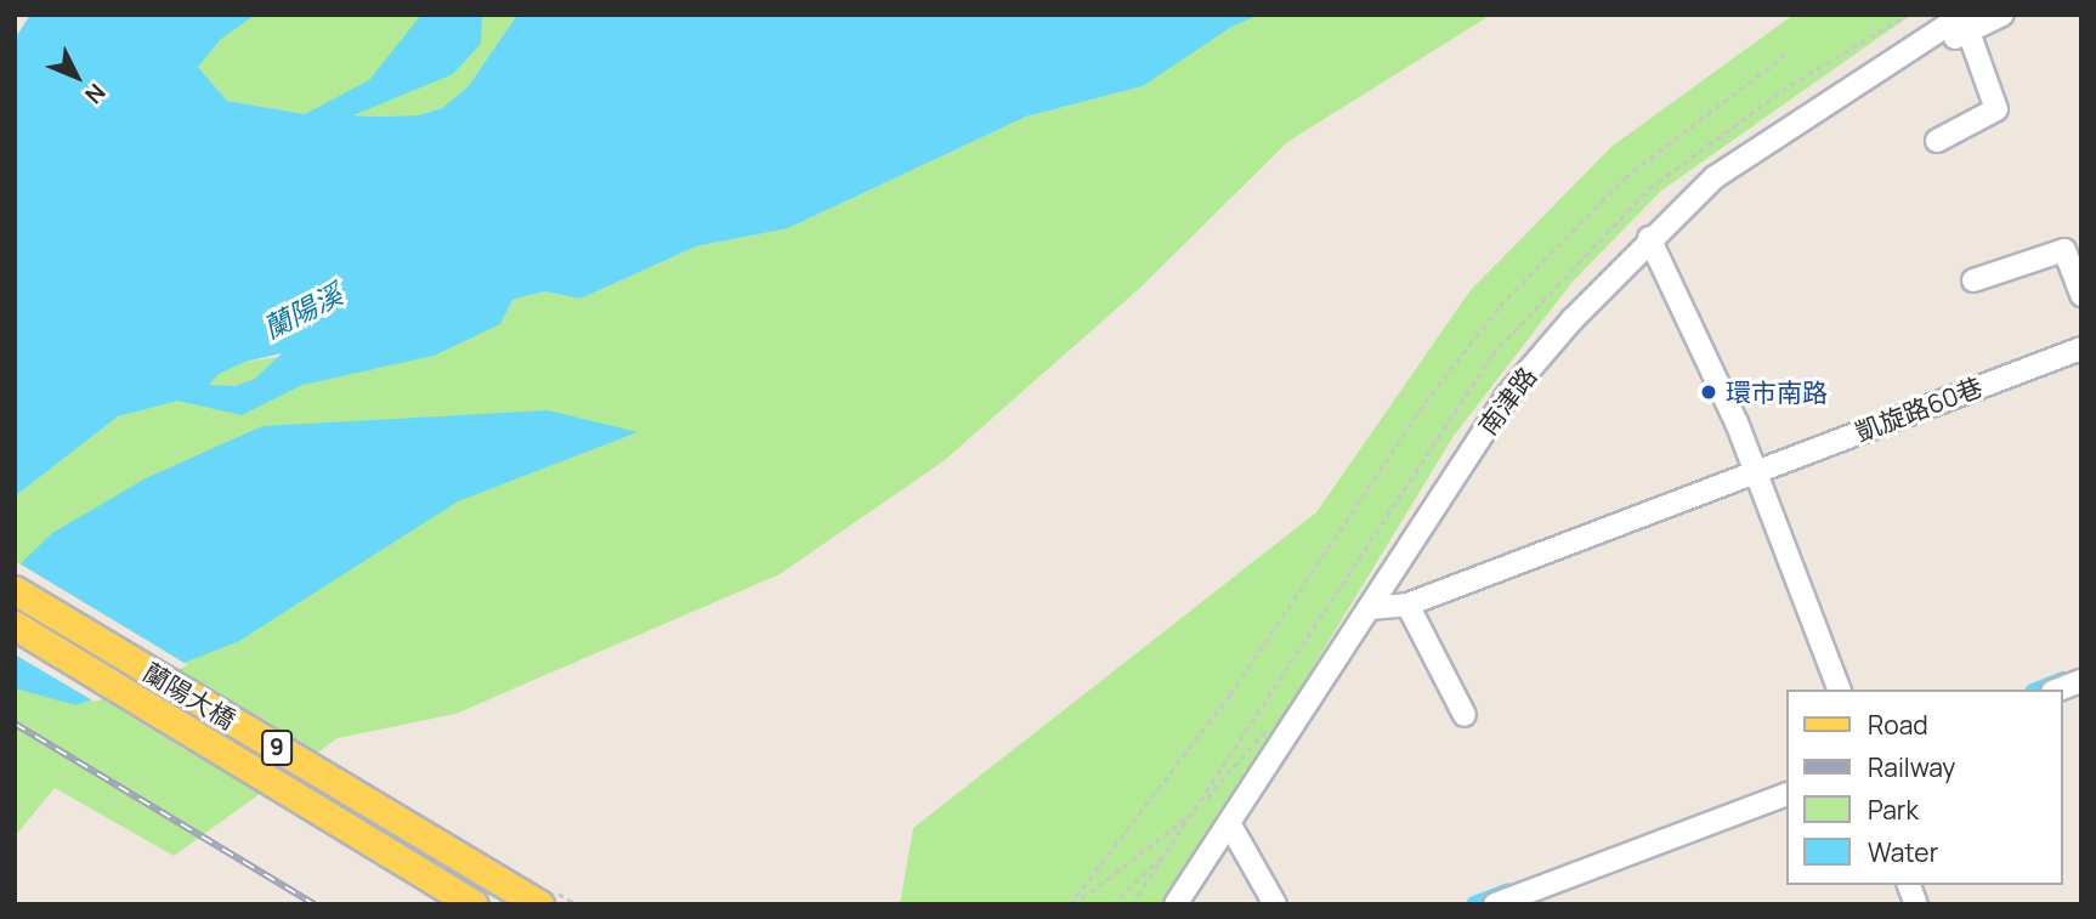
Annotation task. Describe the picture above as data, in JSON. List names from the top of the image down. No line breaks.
{"streets":{"main road":["蘭陽大橋","9"],"street":["南津路","凱旋路60巷"]},"crossings":[["南津路","凱旋路60巷"]],"water":["蘭陽溪"],"places":["環市南路"],"legend":["Road","Railway","Park","Water"],"north":"bottom right"}
